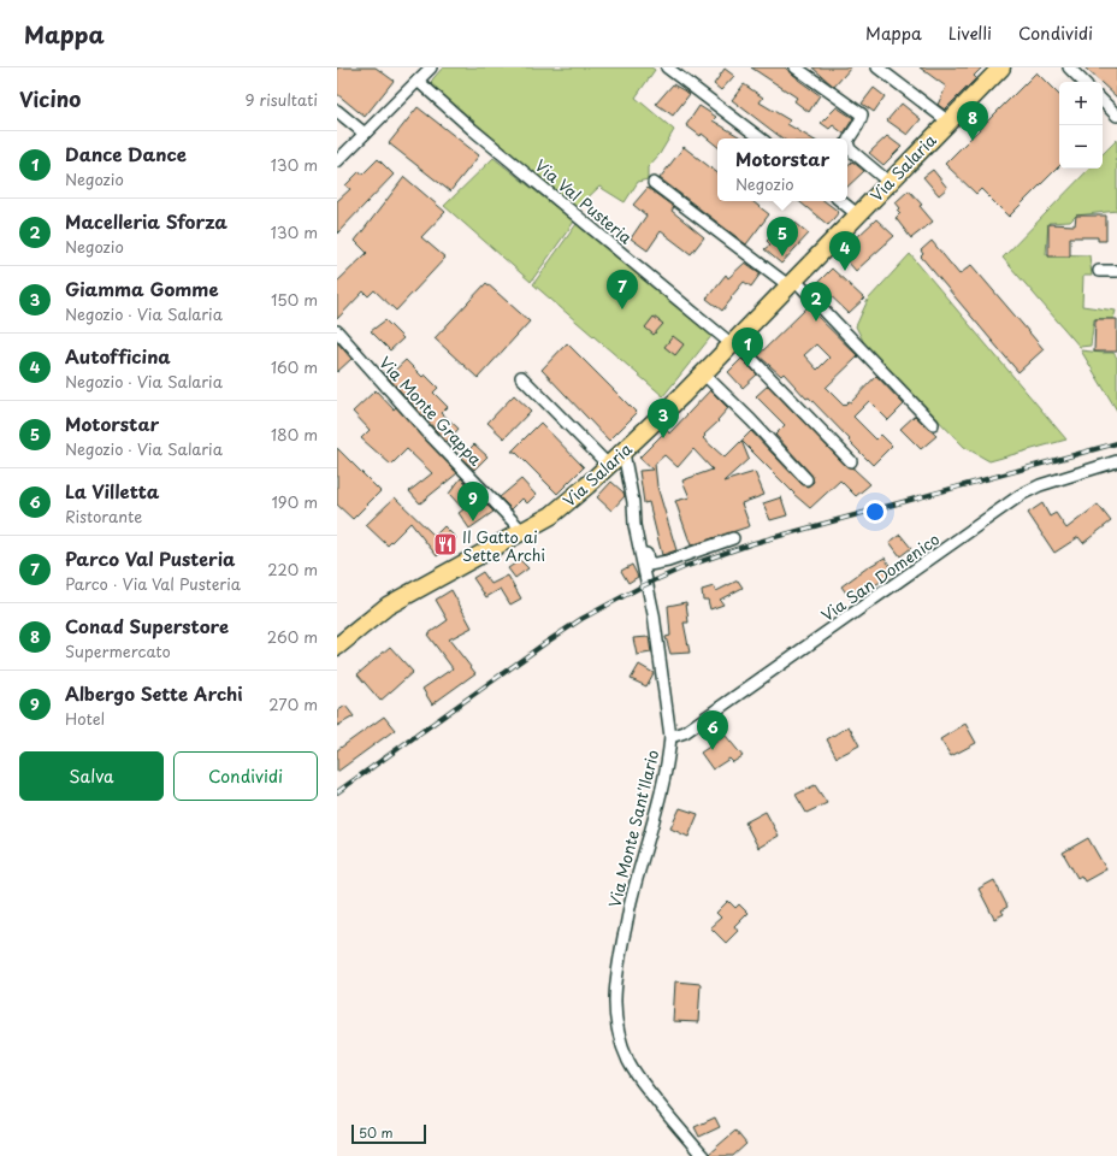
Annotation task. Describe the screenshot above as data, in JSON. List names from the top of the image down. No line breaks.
{"streets":{"main road":["Via Salaria"],"street":["Via Val Pusteria","Via Monte Grappa","Via San Domenico","Via Monte Sant'Ilario"]},"crossings":[["Via Salaria","Via Val Pusteria"],["Via Salaria","Via Monte Grappa"],["Via Salaria","Via Monte Sant'Ilario"],["Via San Domenico","Via Monte Sant'Ilario"]],"places":{"restaurant":["Il Gatto ai Sette Archi"]},"scale_bar":"50 m","page":{"header":"Mappa","nav":["Mappa","Livelli","Condividi"],"heading":["Vicino","9 risultati"],"map_buttons":["+","−"],"pins":["8","5","4","7","2","1","3","9","6"],"list":[{"mark":"1","name":"Dance Dance","note":"Negozio","value":"130 m"},{"mark":"2","name":"Macelleria Sforza","note":"Negozio","value":"130 m"},{"mark":"3","name":"Giamma Gomme","note":"Negozio · Via Salaria","value":"150 m"},{"mark":"4","name":"Autofficina","note":"Negozio · Via Salaria","value":"160 m"},{"mark":"5","name":"Motorstar","note":"Negozio · Via Salaria","value":"180 m"},{"mark":"6","name":"La Villetta","note":"Ristorante","value":"190 m"},{"mark":"7","name":"Parco Val Pusteria","note":"Parco · Via Val Pusteria","value":"220 m"},{"mark":"8","name":"Conad Superstore","note":"Supermercato","value":"260 m"},{"mark":"9","name":"Albergo Sette Archi","note":"Hotel","value":"270 m"}],"popup":["Motorstar","Negozio"],"buttons":["Salva","Condividi"],"scale":"50 m"}}
